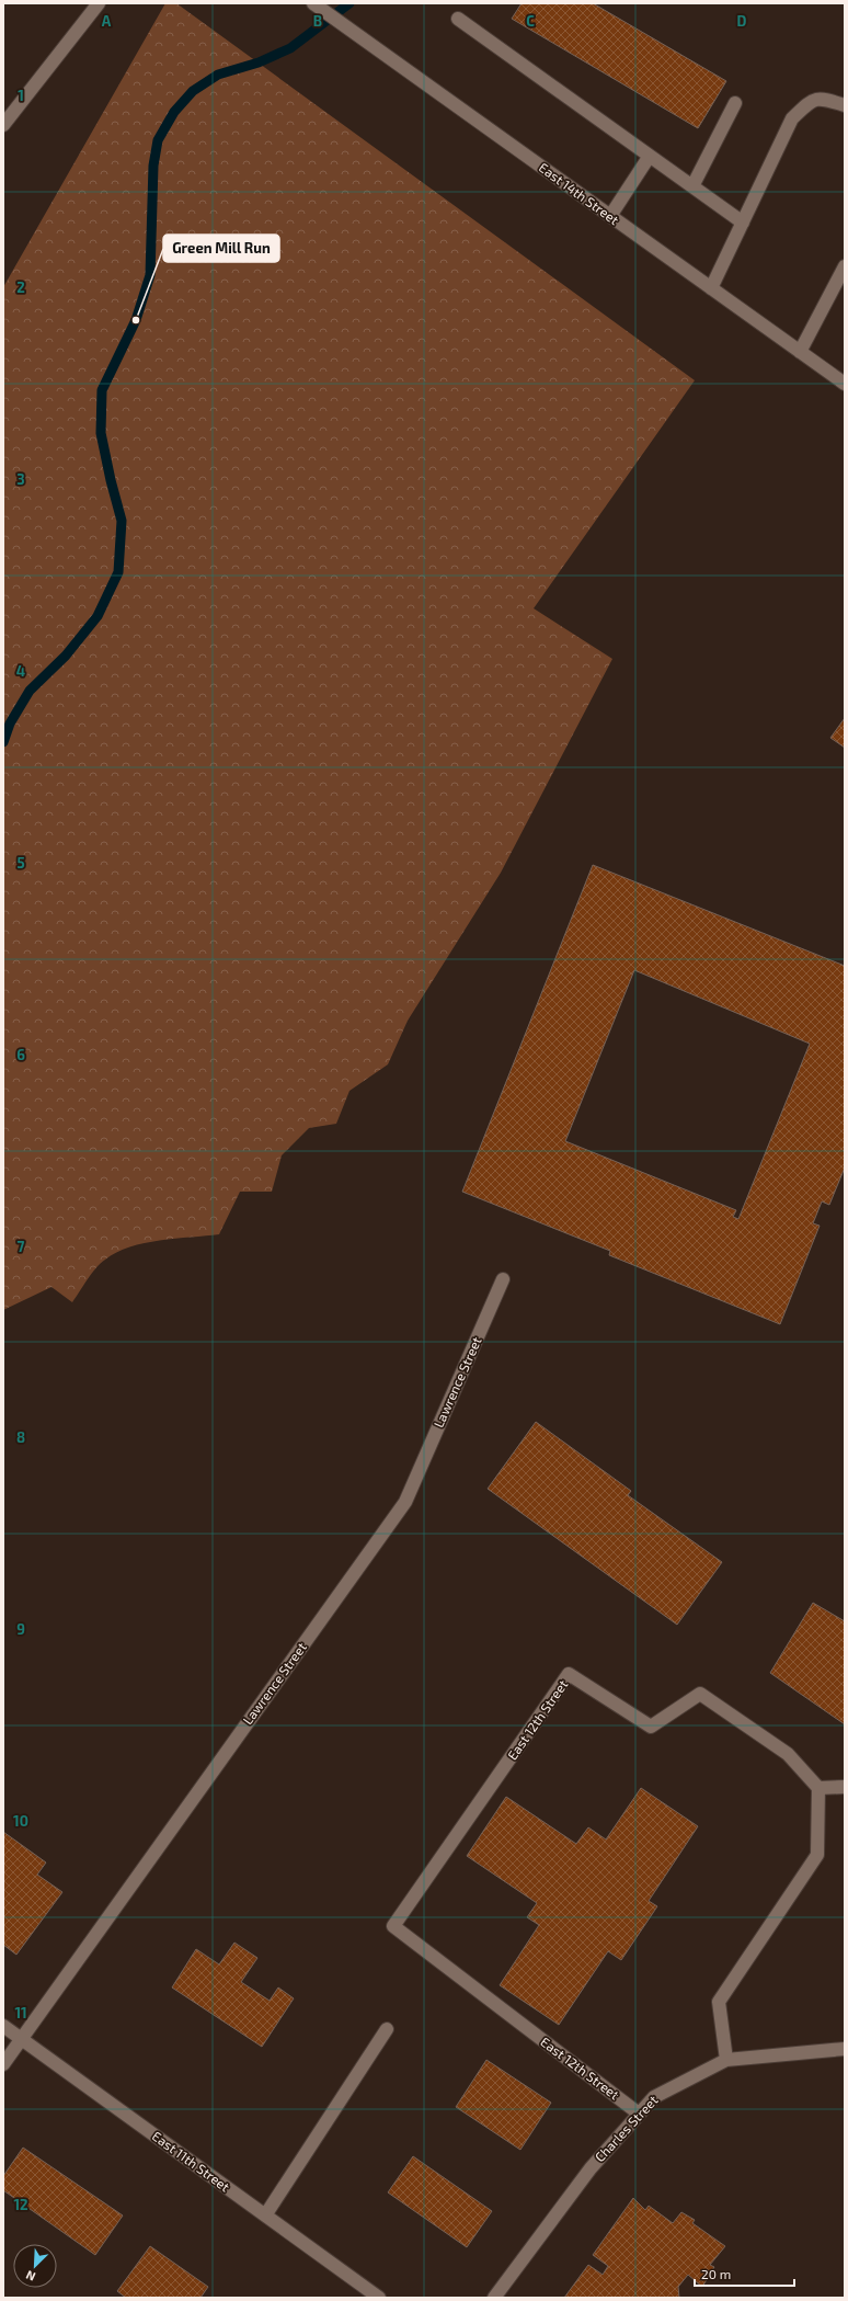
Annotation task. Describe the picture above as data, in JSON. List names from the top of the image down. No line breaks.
{"streets":{"street":["East 14th Street","Lawrence Street","East 12th Street","Charles Street","East 11th Street"]},"crossings":[["Lawrence Street","East 11th Street"],["East 12th Street","Charles Street"]],"places":["Green Mill Run"],"scale_bar":"20 m","north":"bottom left","grid":{"columns":["A","B","C","D"],"rows":["1","2","3","4","5","6","7","8","9","10","11","12"]}}
